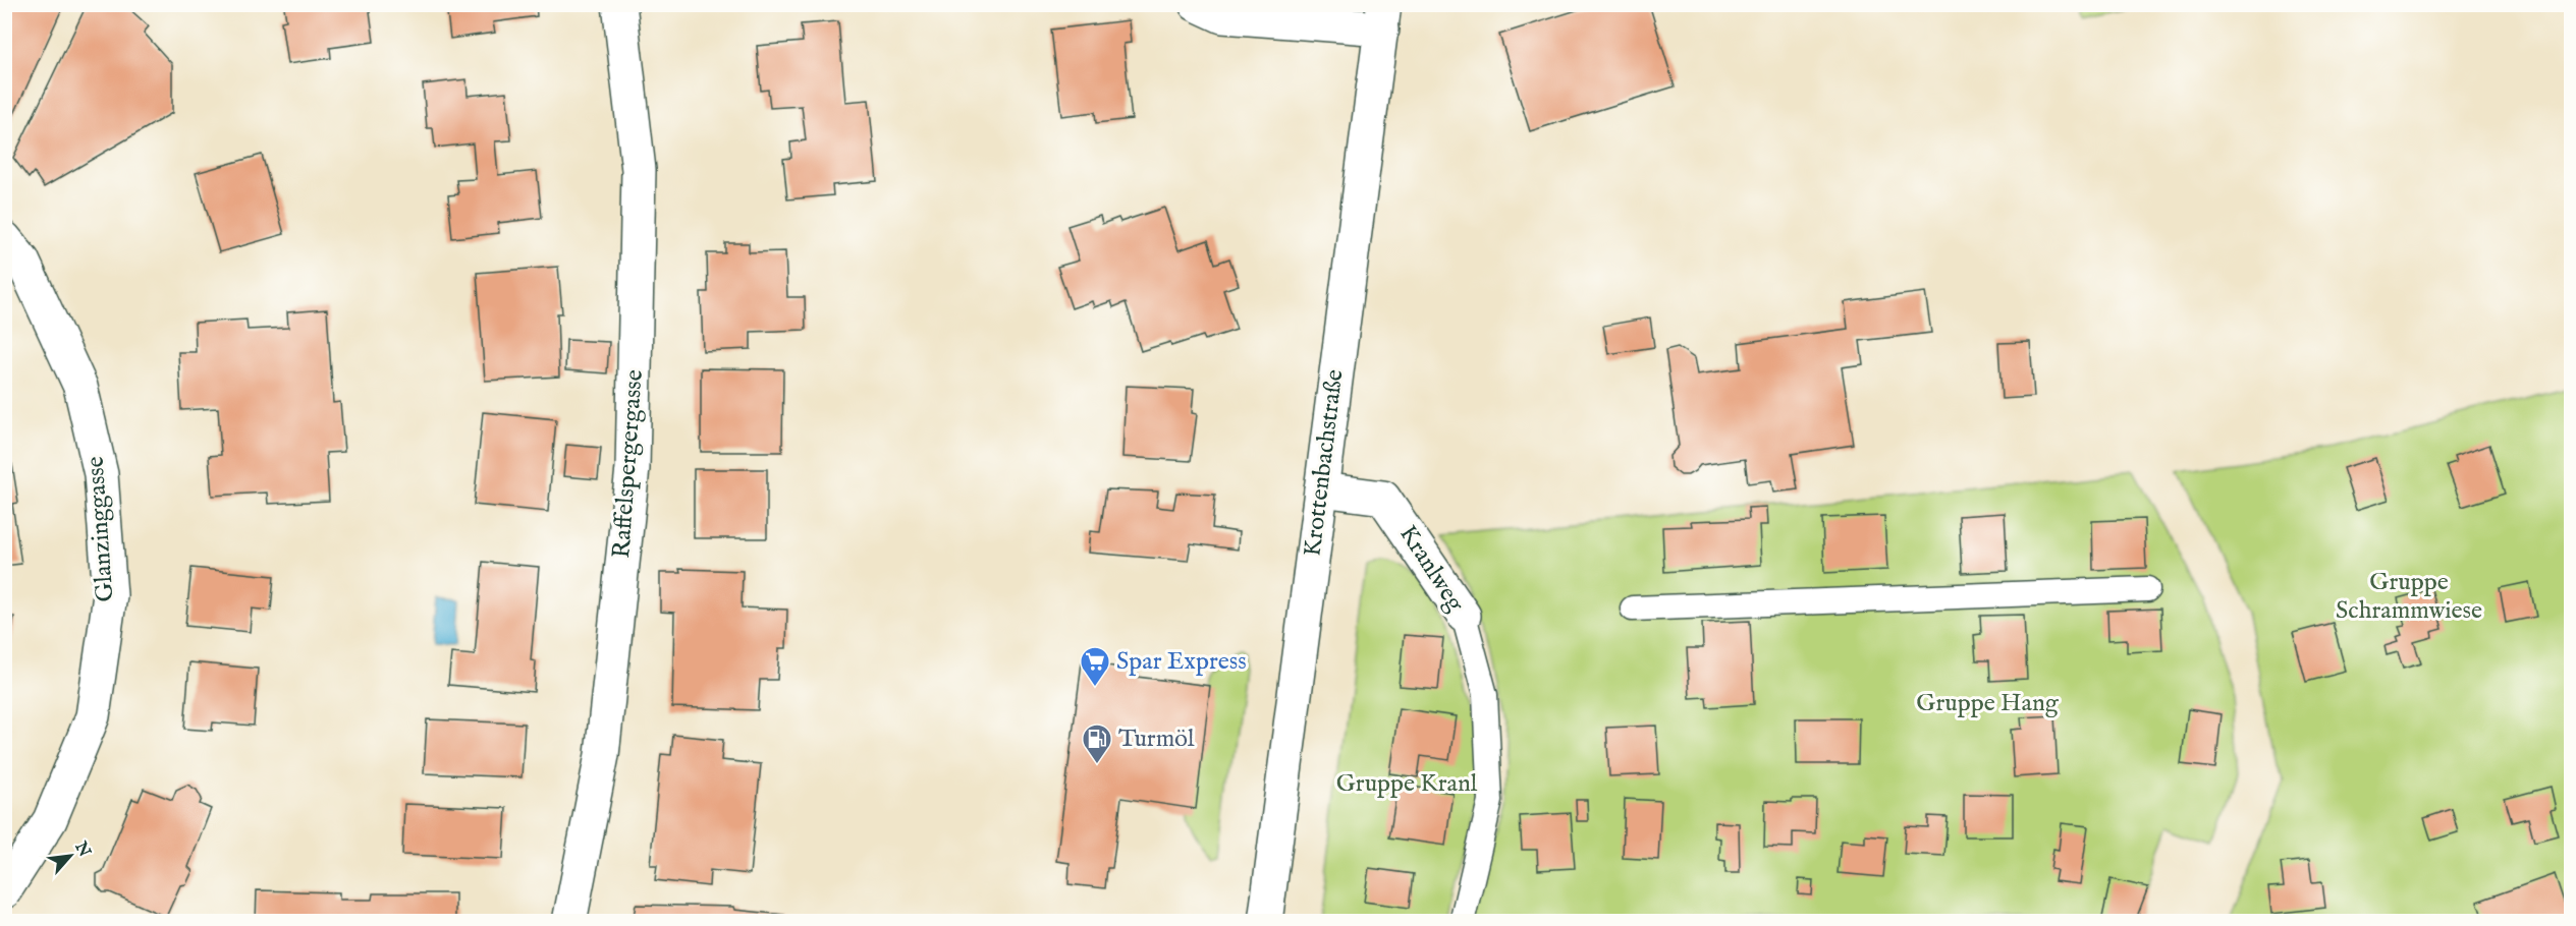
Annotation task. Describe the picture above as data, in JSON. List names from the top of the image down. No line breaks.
{"streets":{"street":["Krottenbachstraße","Raffelspergergasse","Glanzinggasse","Kranlweg"]},"crossings":[["Krottenbachstraße","Kranlweg"]],"parks":["Gruppe Schrammwiese","Gruppe Hang","Gruppe Kranl"],"places":{"supermarket":["Spar Express"],"fuel station":["Turmöl"]},"north":"top right"}
